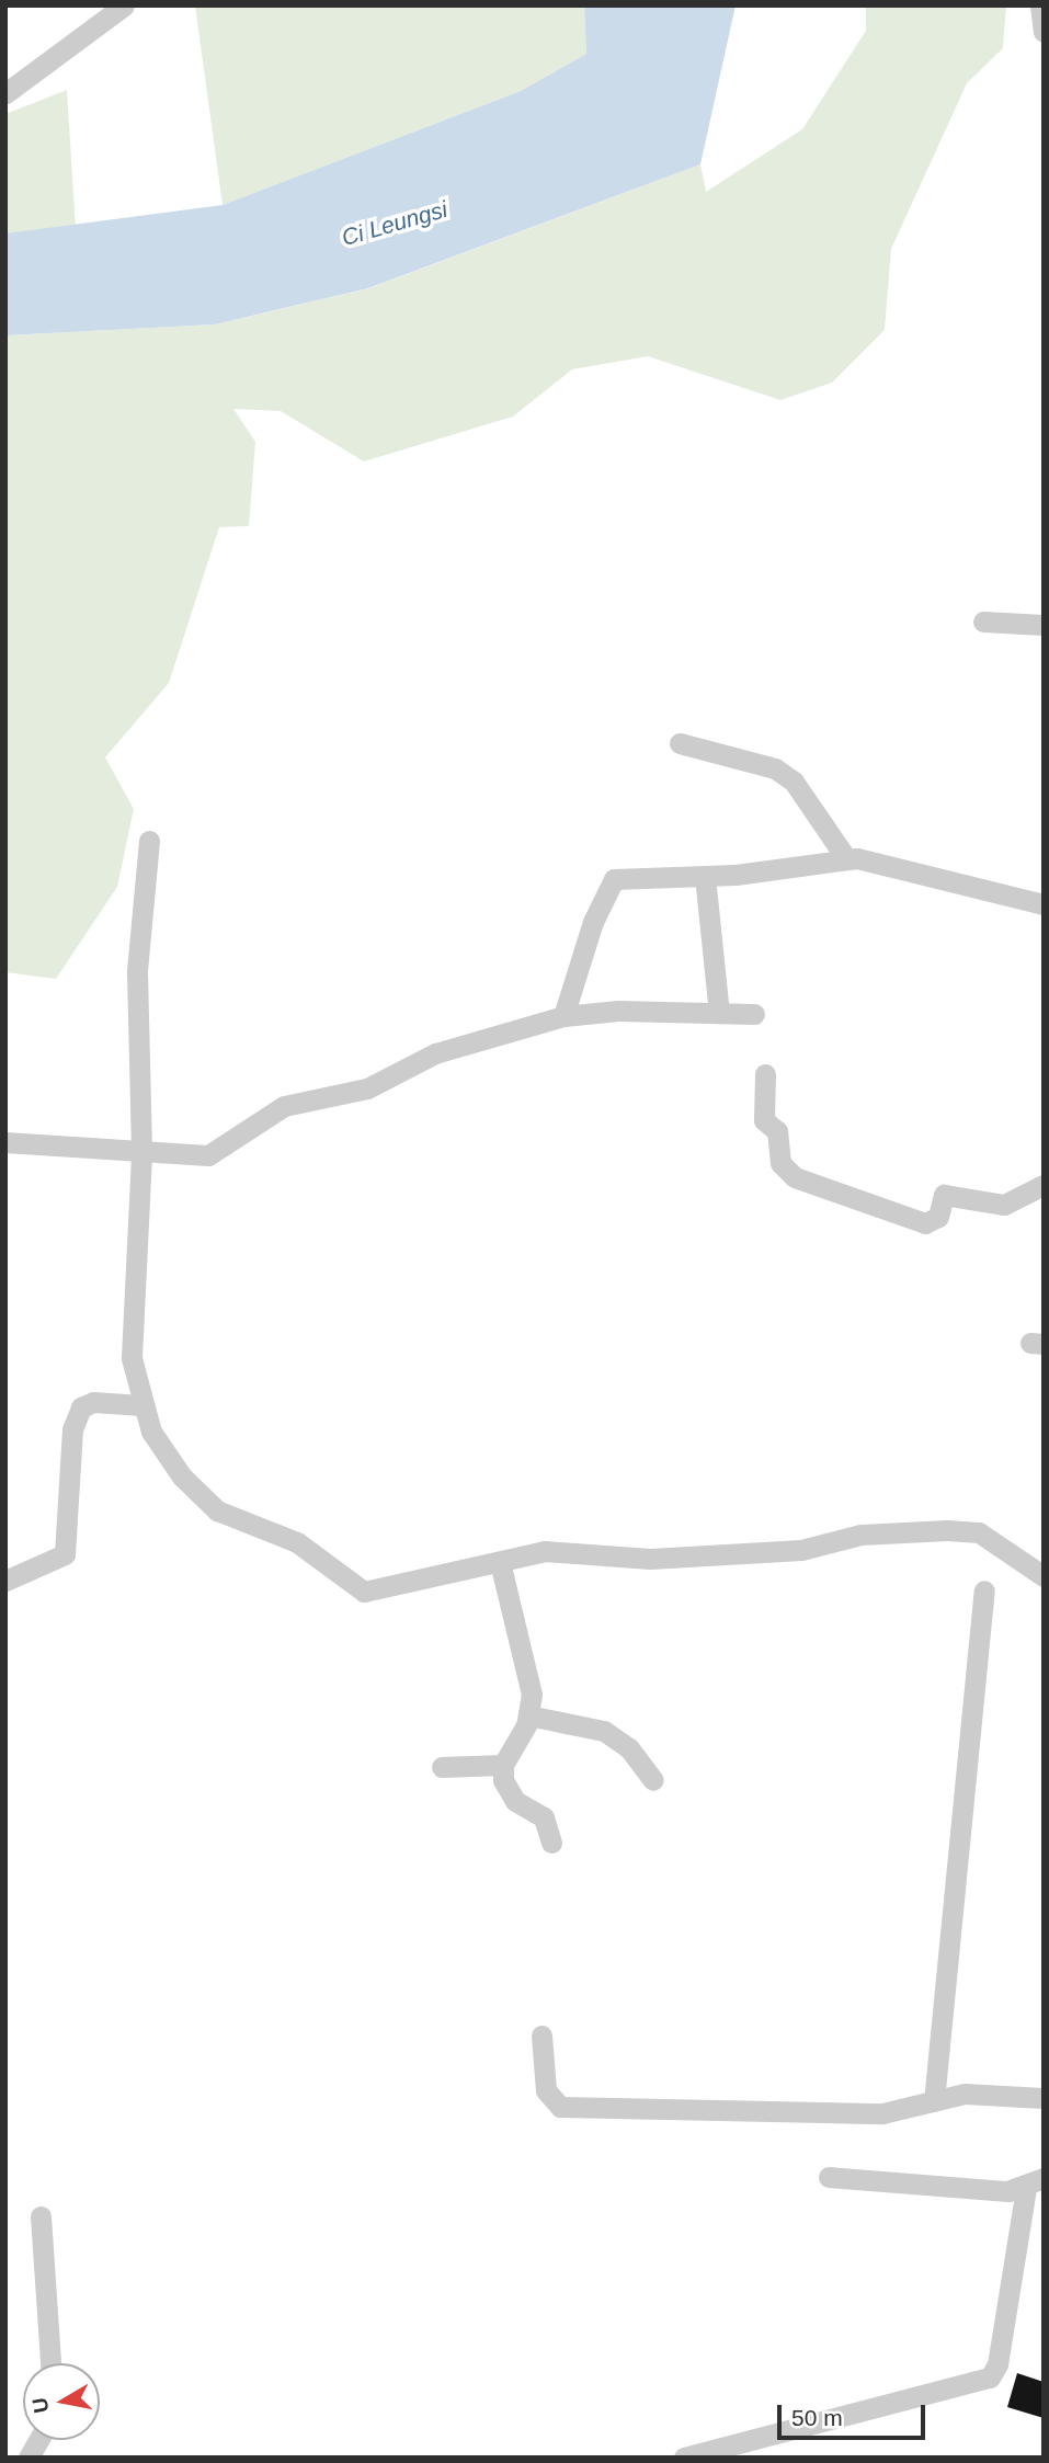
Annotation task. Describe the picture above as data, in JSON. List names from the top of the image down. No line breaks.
{"water":["Ci Leungsi"],"scale_bar":"50 m","north":"left"}
